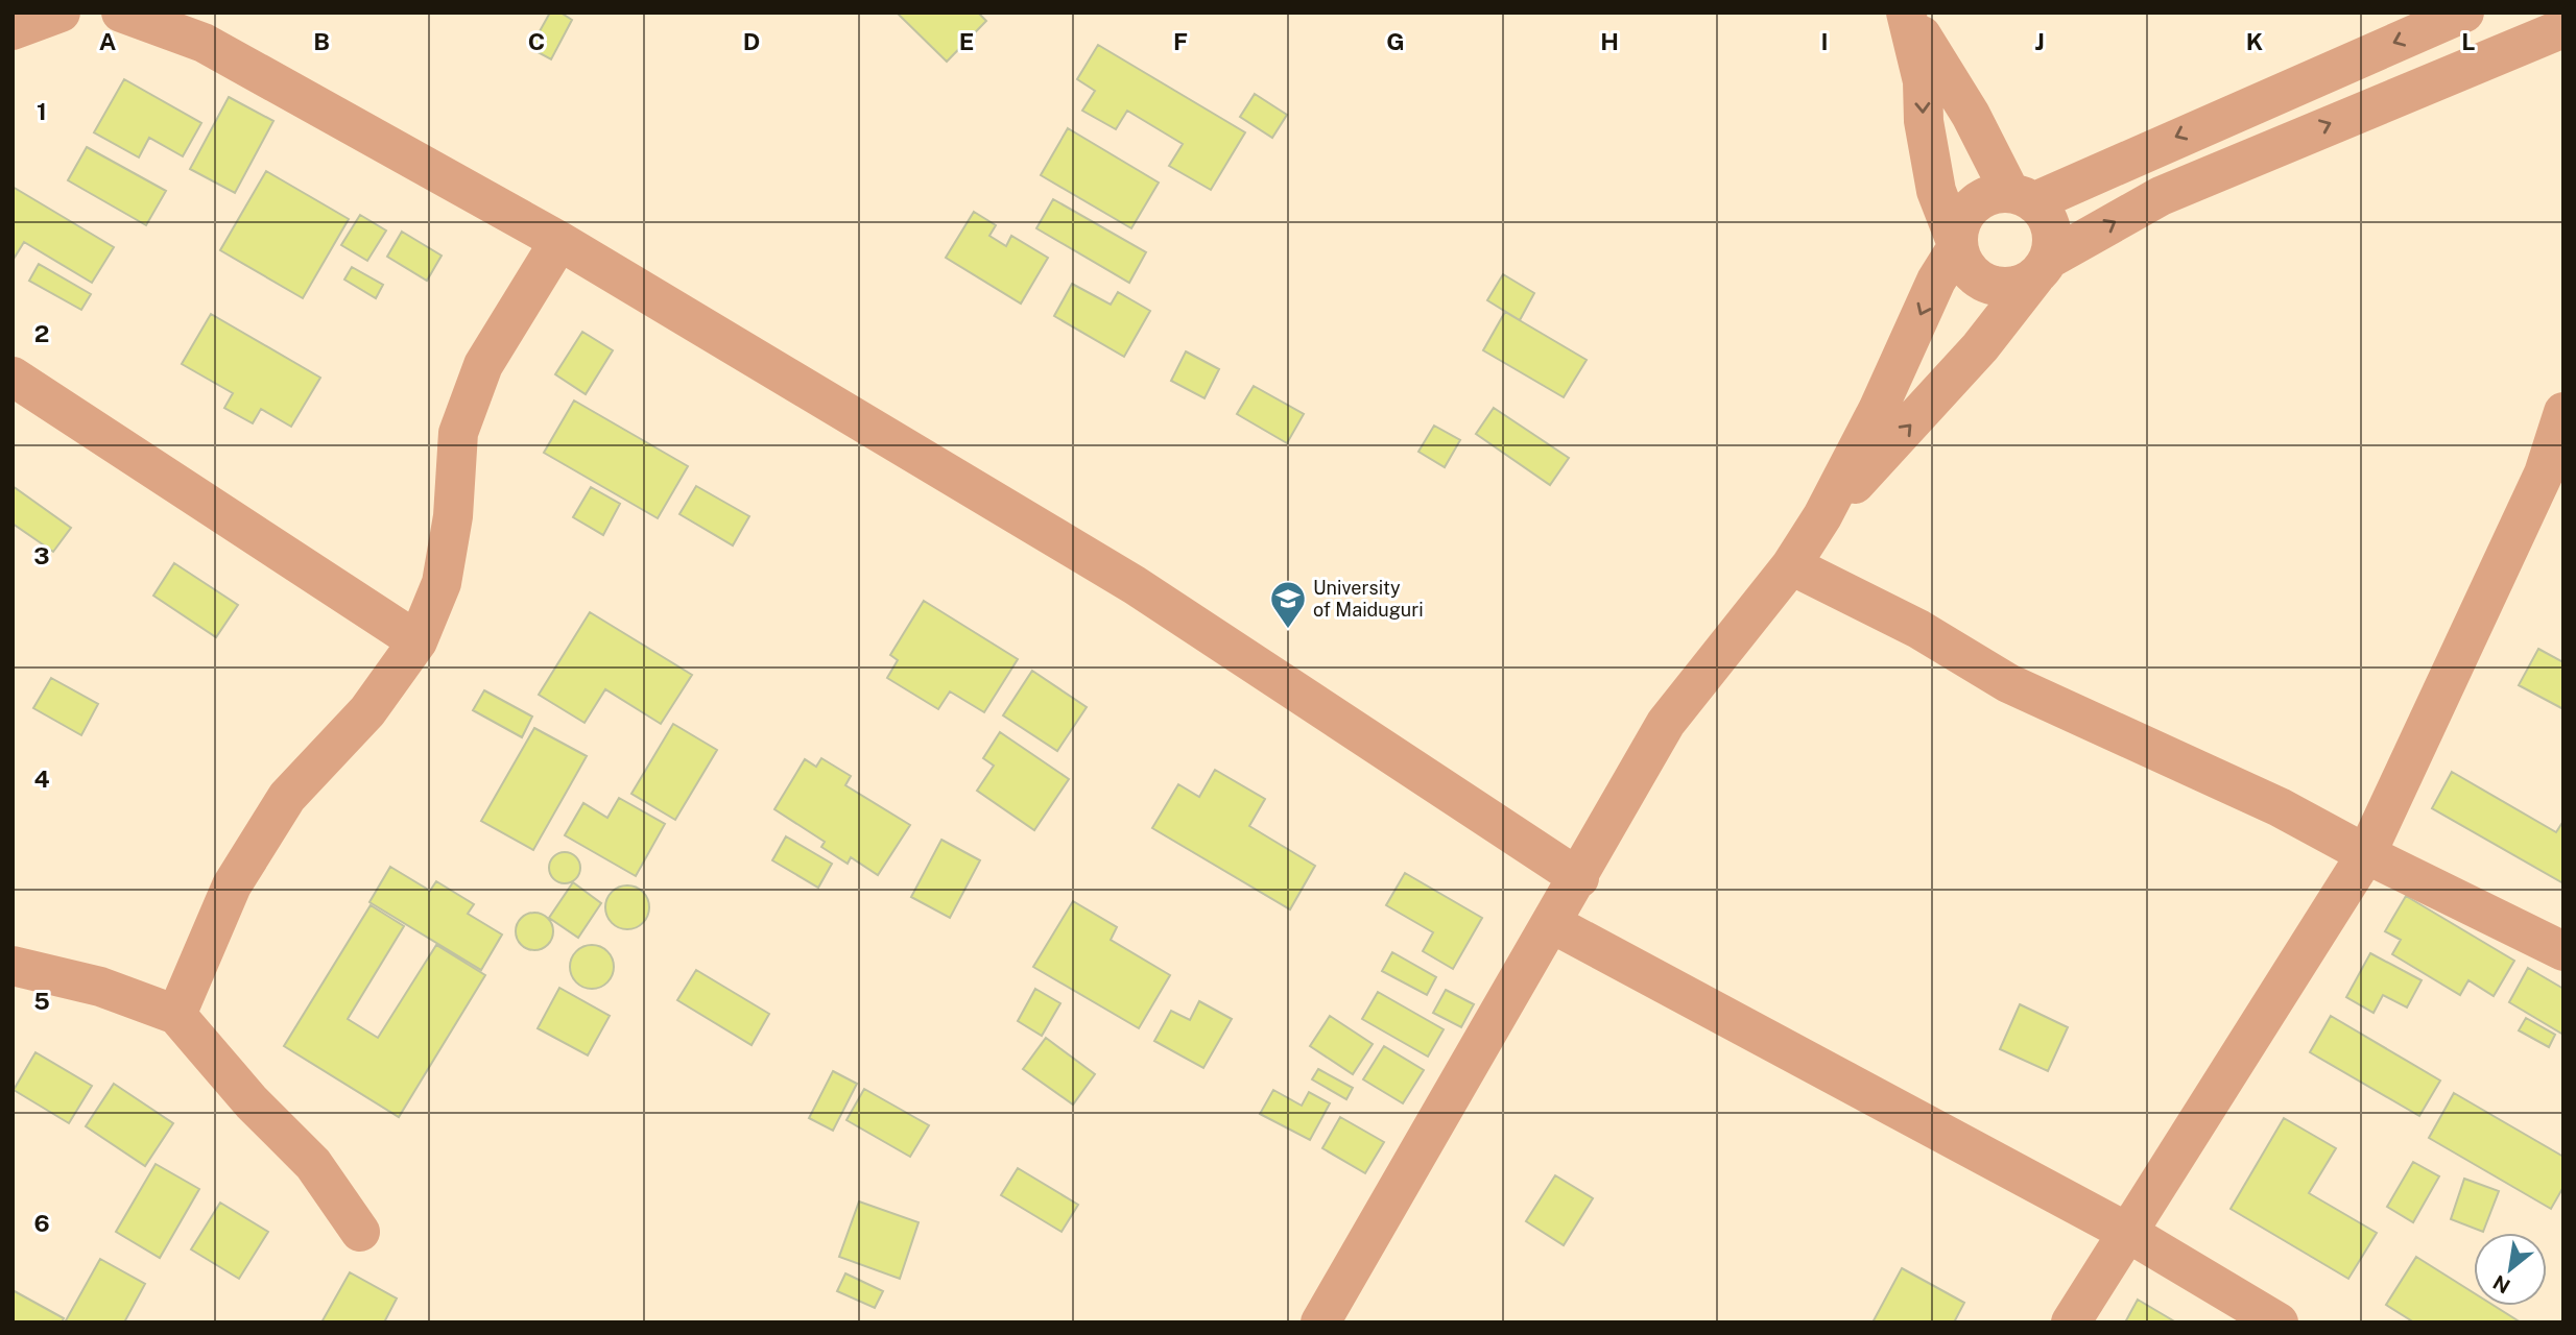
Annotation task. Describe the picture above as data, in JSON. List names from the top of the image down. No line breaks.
{"places":{"school or university":["University of Maiduguri"]},"north":"bottom left","grid":{"columns":["A","B","C","D","E","F","G","H","I","J","K","L"],"rows":["1","2","3","4","5","6"]}}
